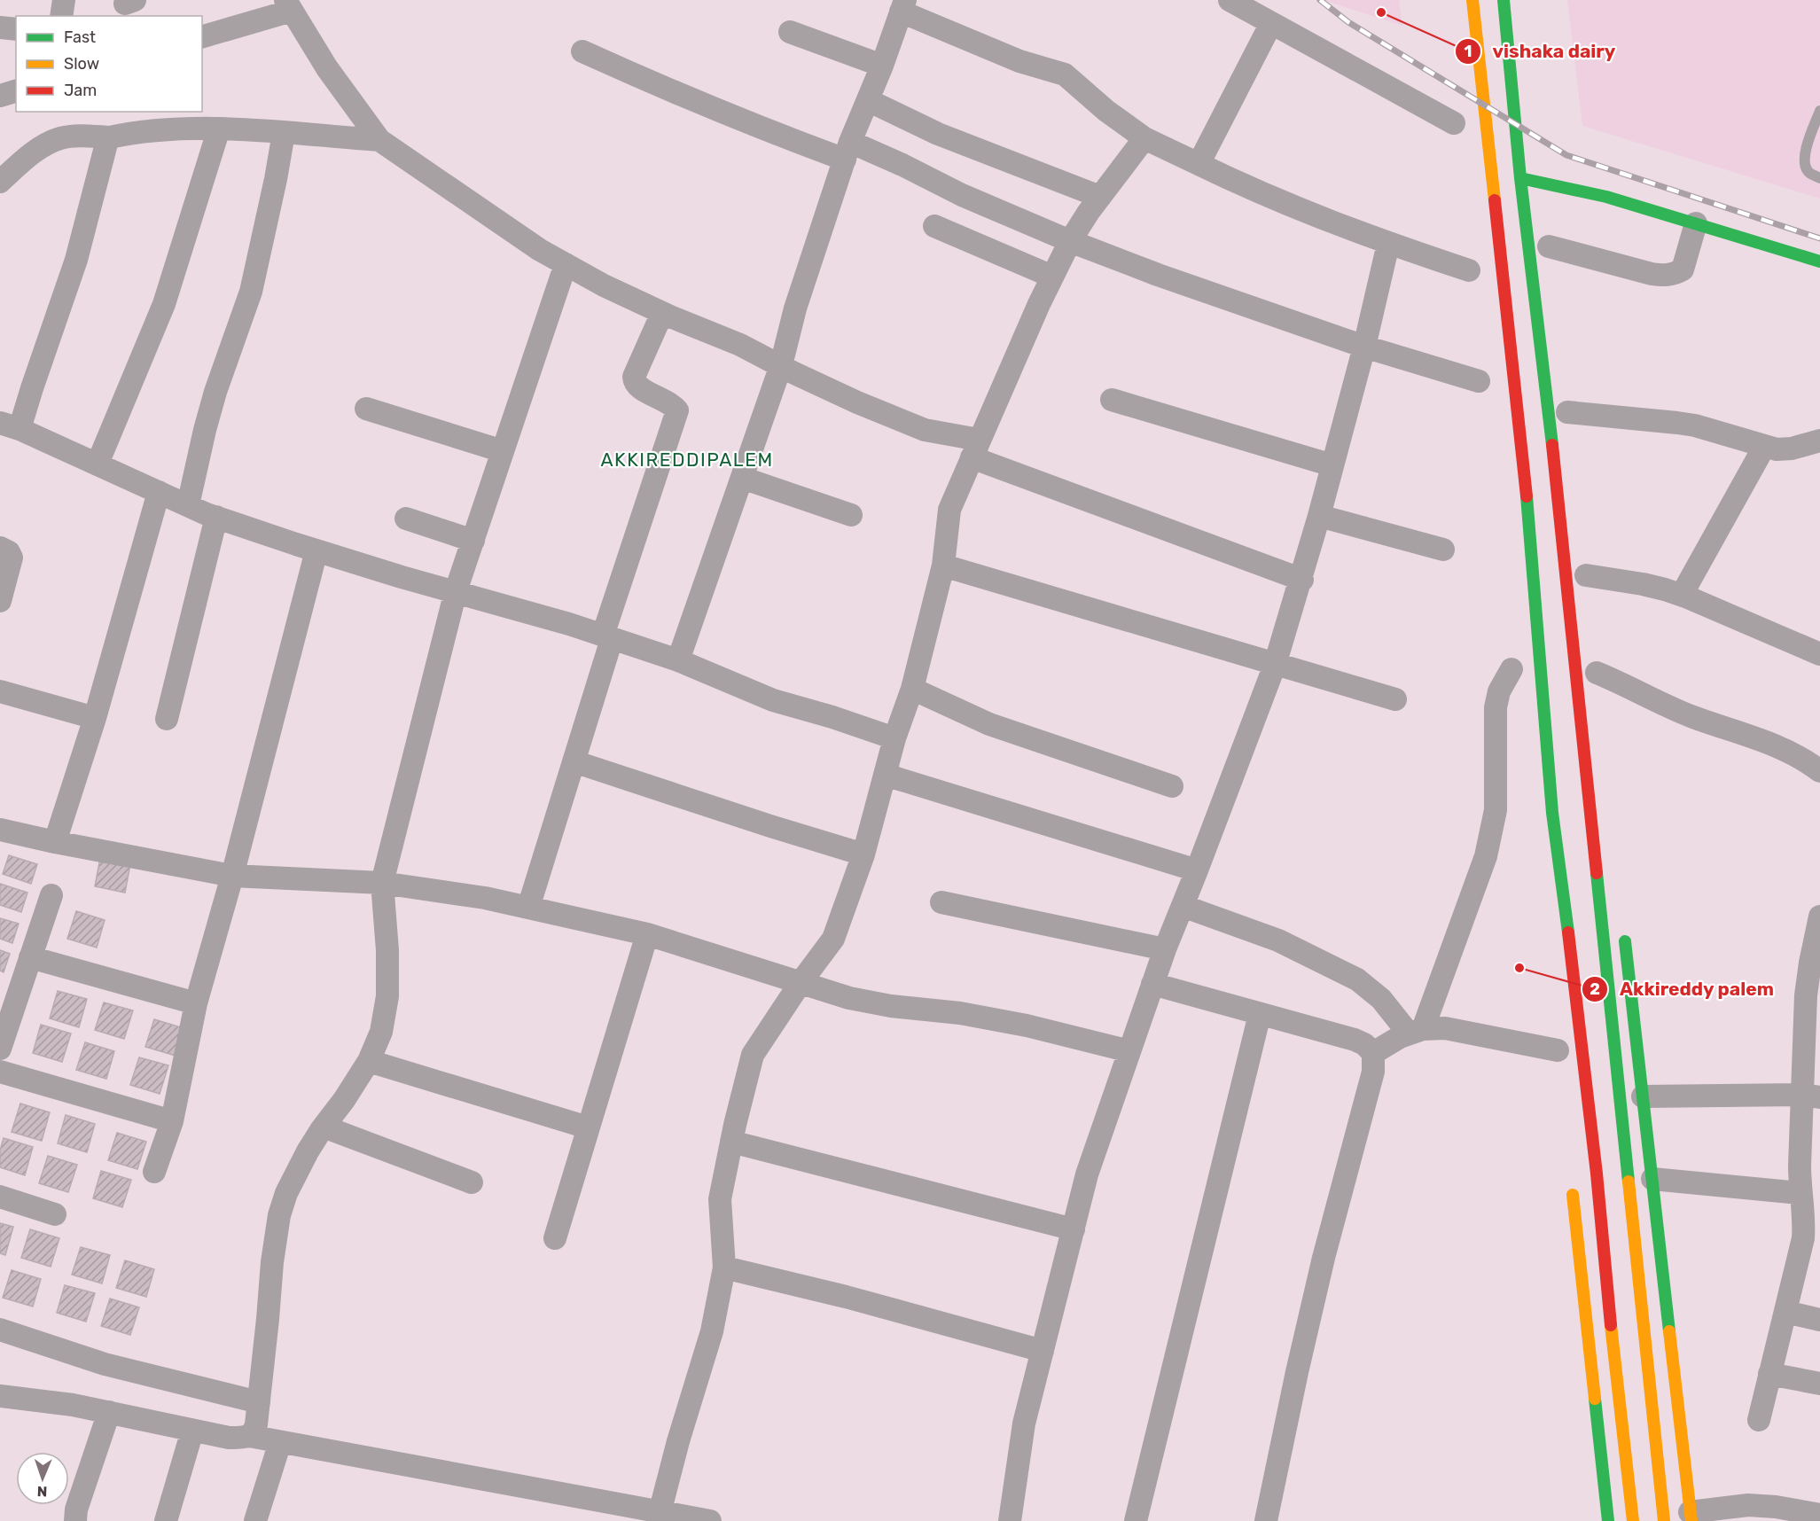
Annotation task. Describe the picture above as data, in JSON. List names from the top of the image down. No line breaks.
{"districts":["AKKIREDDIPALEM"],"places":["vishaka dairy","Akkireddy palem"],"legend":["Fast","Slow","Jam"],"north":"bottom"}
